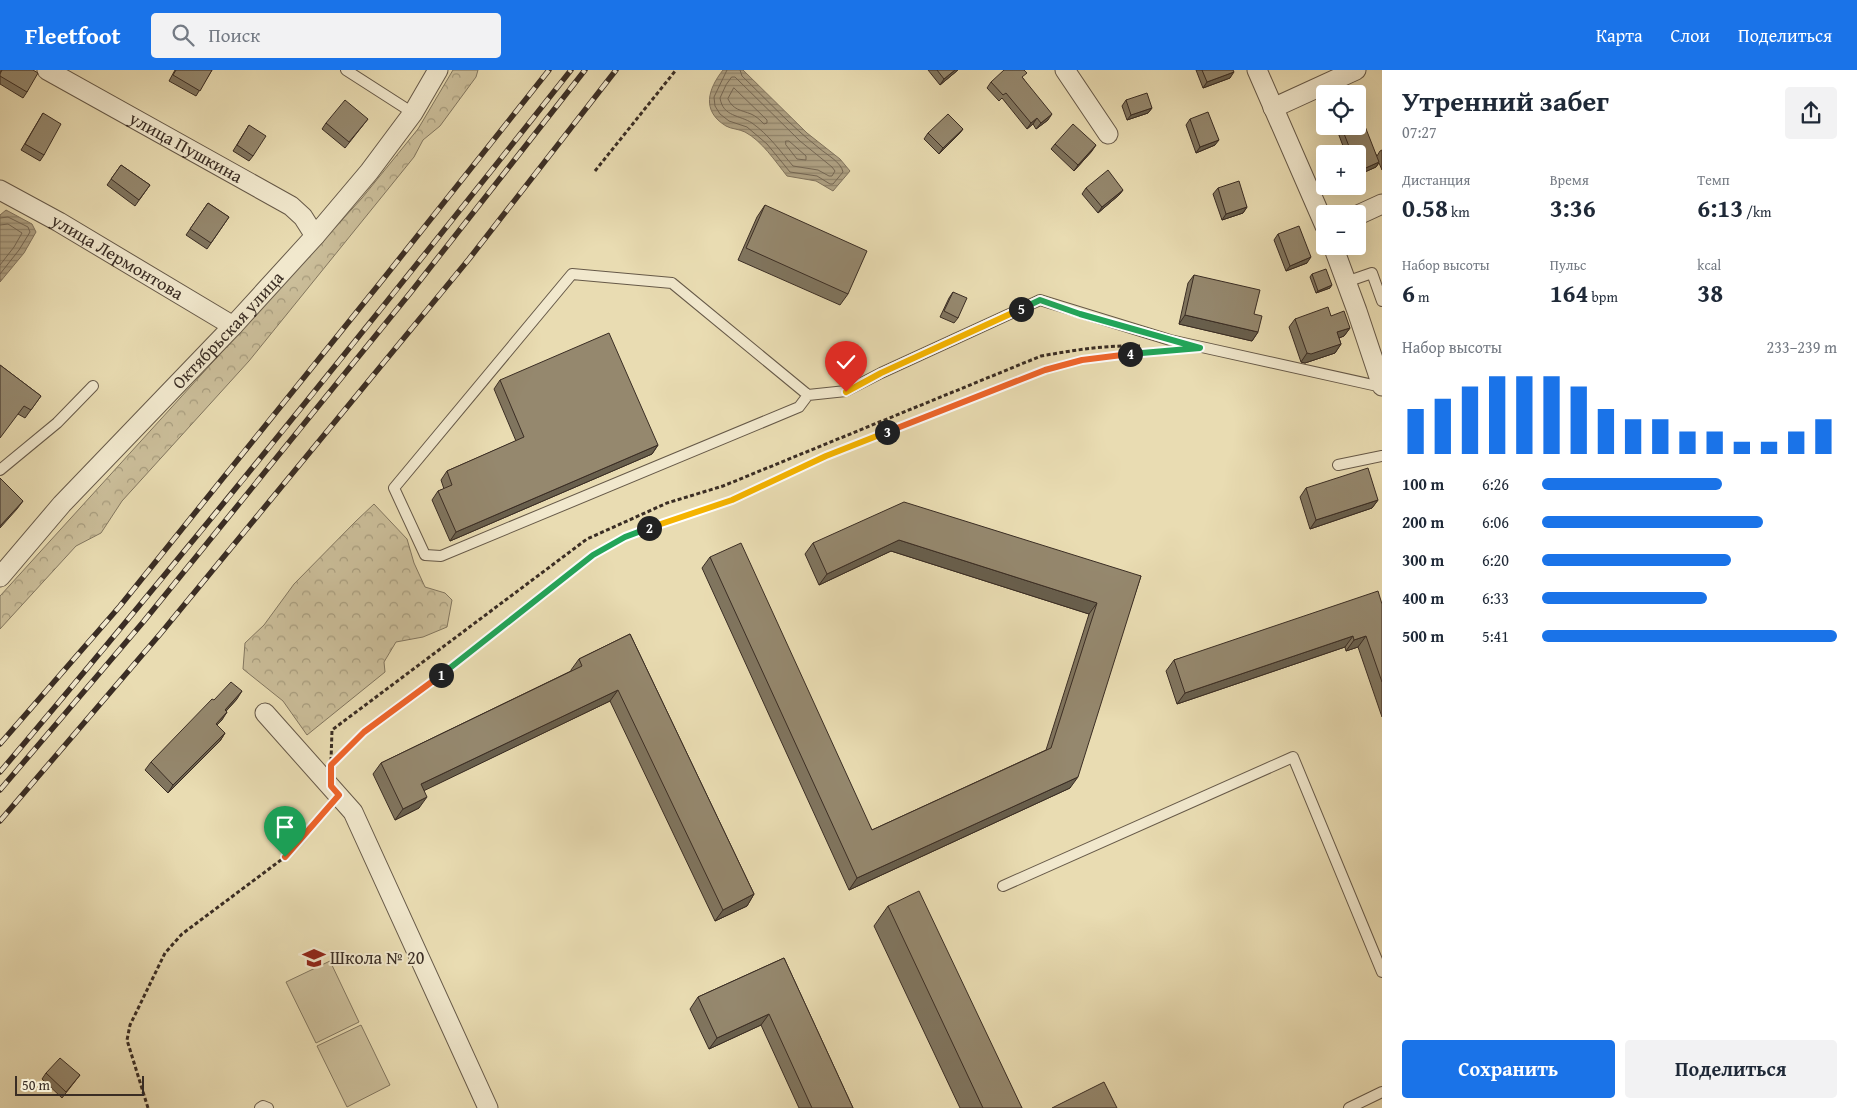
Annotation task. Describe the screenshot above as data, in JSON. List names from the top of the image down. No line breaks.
{"streets":{"street":["улица Пушкина","улица Лермонтова","Октябрьская улица"]},"crossings":[["улица Пушкина","Октябрьская улица"],["улица Лермонтова","Октябрьская улица"]],"places":{"school or university":["Школа № 20"]},"scale_bar":"50 m","page":{"header":"Fleetfoot","search":"Поиск","nav":["Карта","Слои","Поделиться"],"heading":["Утренний забег","07:27"],"map_buttons":["+","−"],"stats":[["Дистанция","0.58 km"],["Время","3:36"],["Темп","6:13 /km"],["Набор высоты","6 m"],["Пульс","164 bpm"],["kcal","38"]],"pins":["5","4","3","2","1"],"chart":["Набор высоты","233–239 m"],"list":[{"name":"100 m","note":"6:26"},{"name":"200 m","note":"6:06"},{"name":"300 m","note":"6:20"},{"name":"400 m","note":"6:33"},{"name":"500 m","note":"5:41"}],"buttons":["Сохранить","Поделиться"],"scale":"50 m"}}
